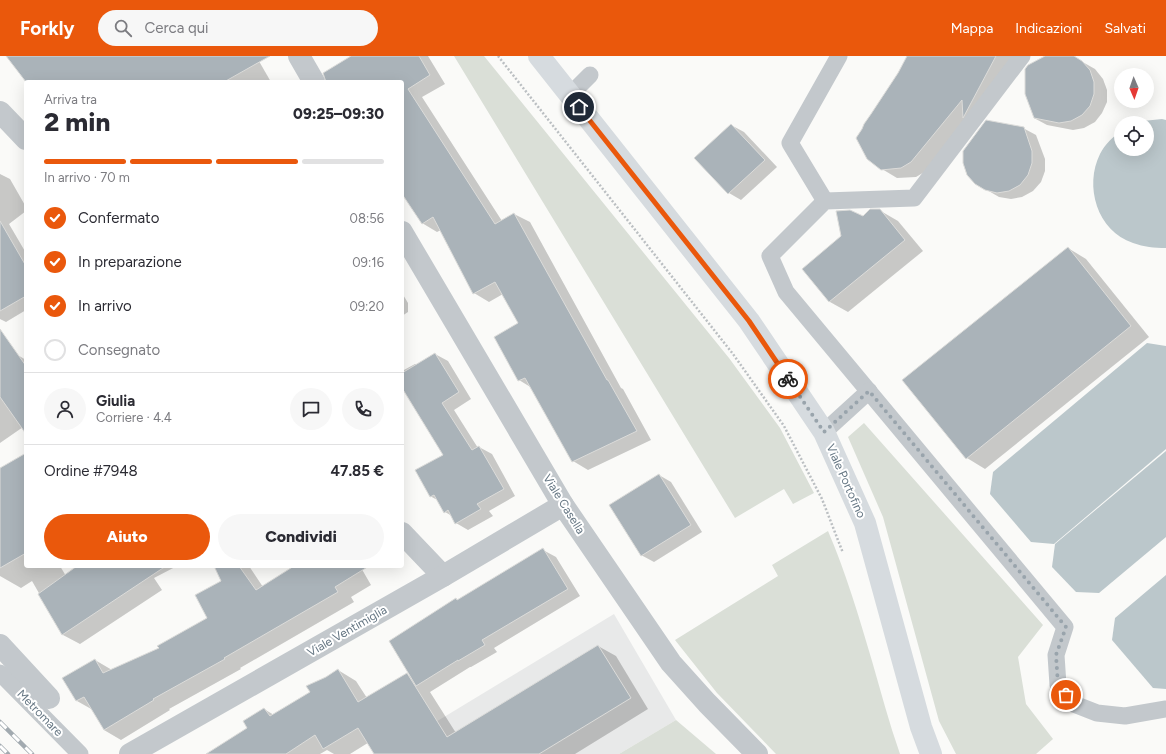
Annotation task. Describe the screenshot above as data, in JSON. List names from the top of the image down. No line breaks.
{"streets":{"street":["Viale Portofino","Viale Casella","Viale Ventimiglia"],"lane":["Metromare"]},"crossings":[["Viale Casella","Viale Ventimiglia"]],"north":"bottom","page":{"header":"Forkly","search":"Cerca qui","nav":["Mappa","Indicazioni","Salvati"],"heading":["2 min","Arriva tra","09:25–09:30"],"panel":["Giulia","Corriere · 4.4","Ordine #7948","47.85 €"],"bar":"In arrivo · 70 m","list":[["Confermato","08:56"],["In preparazione","09:16"],["In arrivo","09:20"],"Consegnato"],"buttons":["Aiuto","Condividi"]}}
